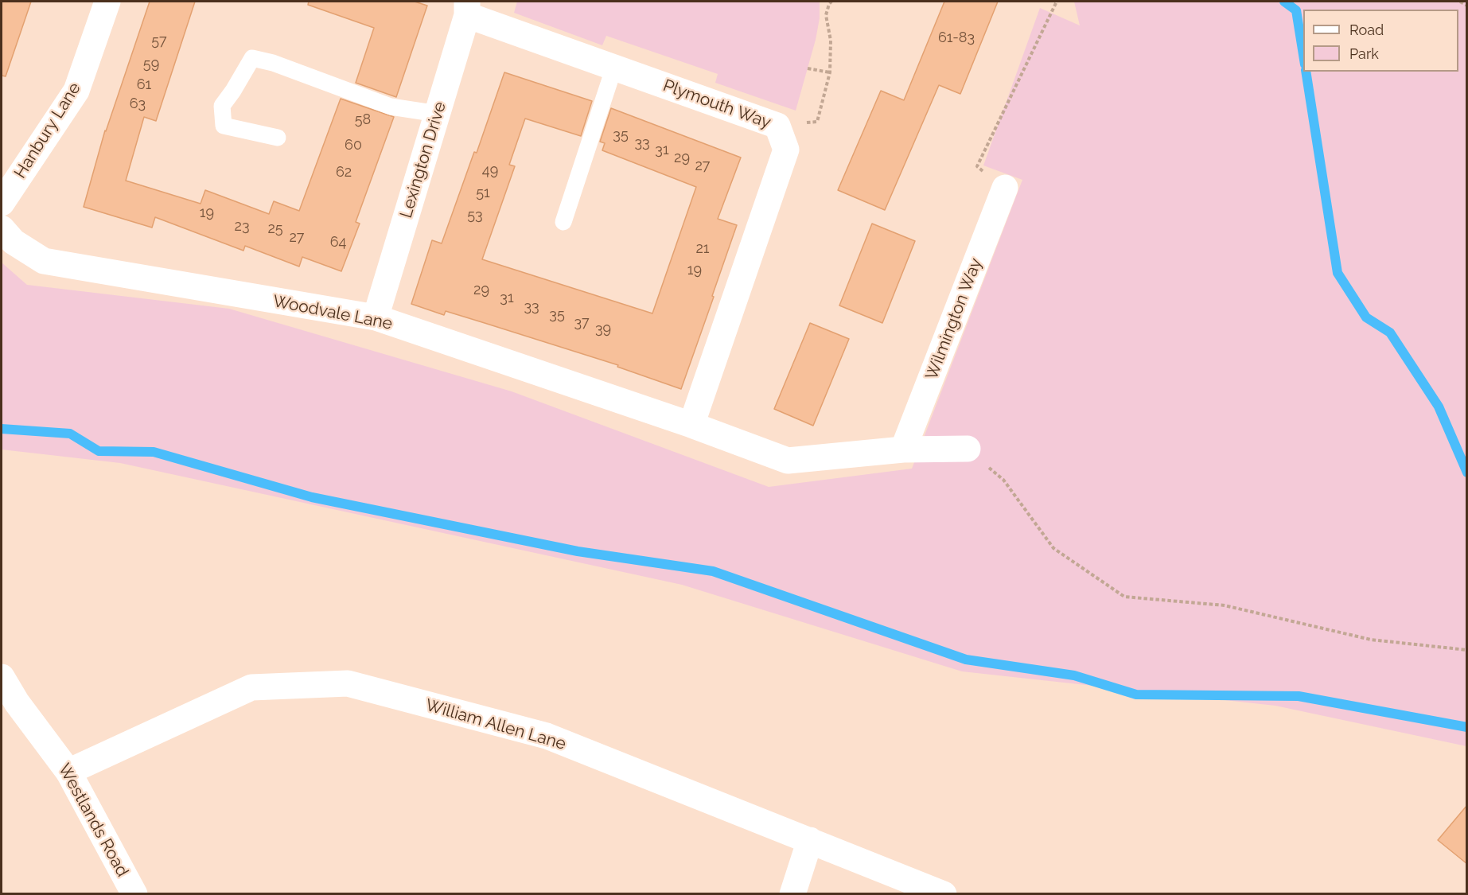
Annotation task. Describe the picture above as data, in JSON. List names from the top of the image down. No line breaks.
{"streets":{"street":["Plymouth Way","Hanbury Lane","Lexington Drive","Woodvale Lane","Wilmington Way","William Allen Lane","Westlands Road"]},"crossings":[["Plymouth Way","Lexington Drive"],["Plymouth Way","Woodvale Lane"],["Lexington Drive","Woodvale Lane"],["William Allen Lane","Westlands Road"]],"house_numbers":["61-83","57","59","61","63","58","35","33","60","31","29","27","49","62","51","19","53","23","25","27","64","21","19","29","31","33","35","37","39"],"legend":["Road","Park"]}
